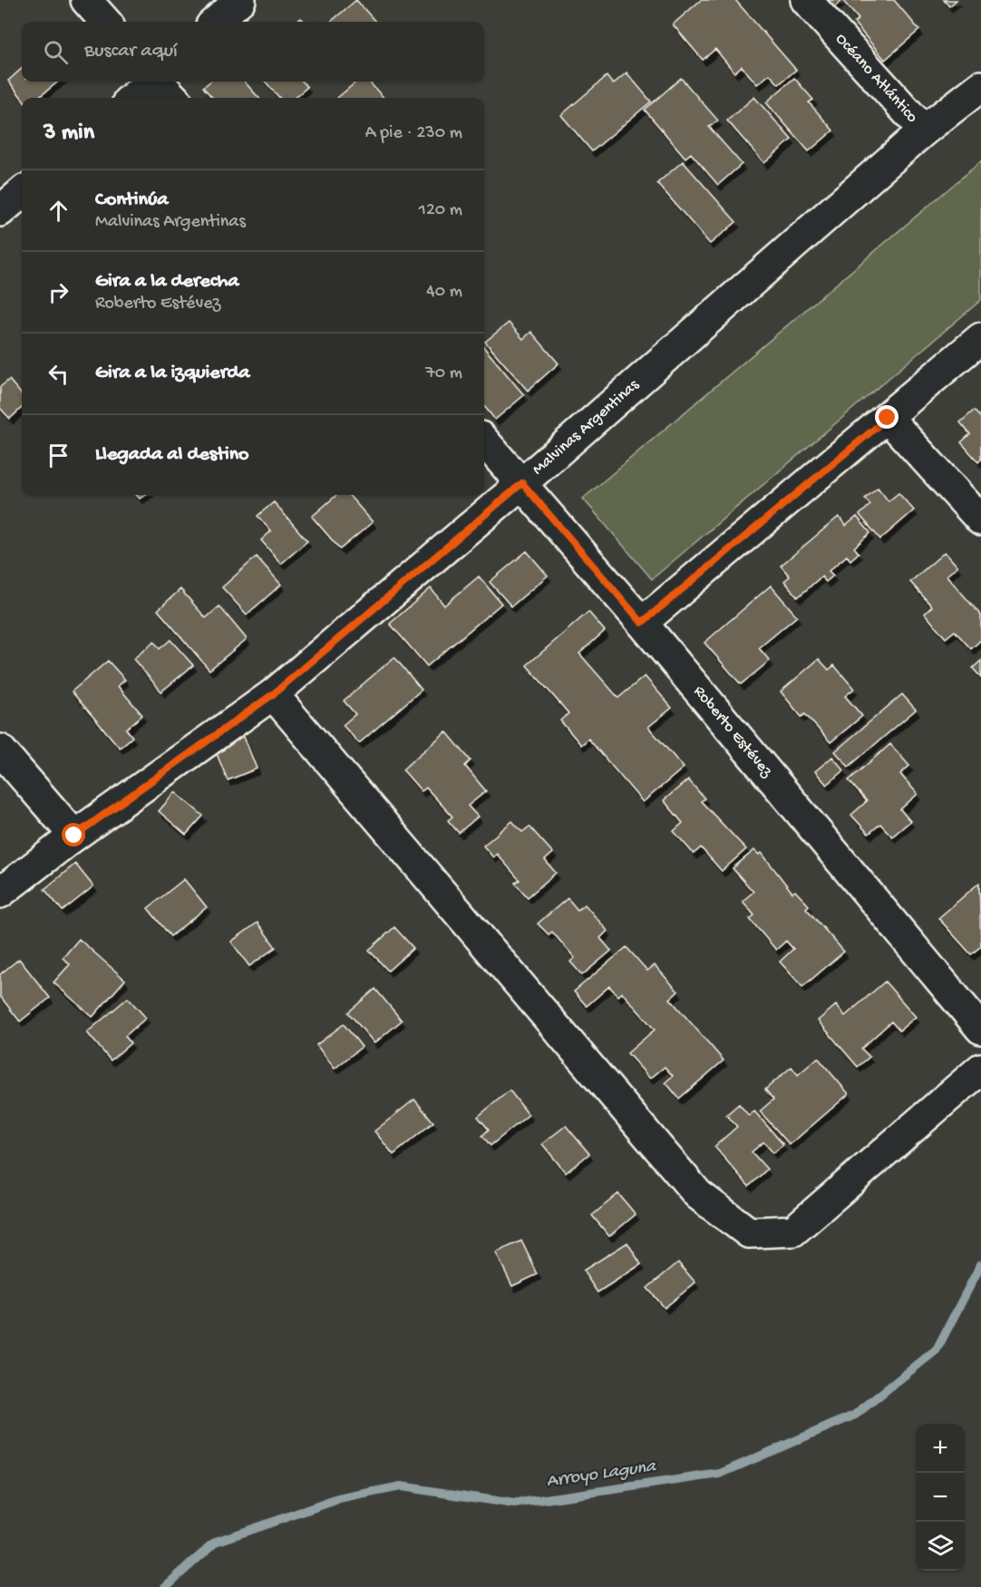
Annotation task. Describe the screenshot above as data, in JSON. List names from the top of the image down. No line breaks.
{"streets":{"street":["Océano Atlántico","Malvinas Argentinas","Roberto Estévez"]},"crossings":[["Océano Atlántico","Malvinas Argentinas"],["Malvinas Argentinas","Roberto Estévez"]],"water":["Arroyo Laguna"],"page":{"search":"Buscar aquí","heading":["3 min","A pie · 230 m"],"list":[["Continúa","Malvinas Argentinas","120 m"],["Gira a la derecha","Roberto Estévez","40 m"],["Gira a la izquierda","70 m"],"Llegada al destino"],"map_buttons":["+","−"]}}
